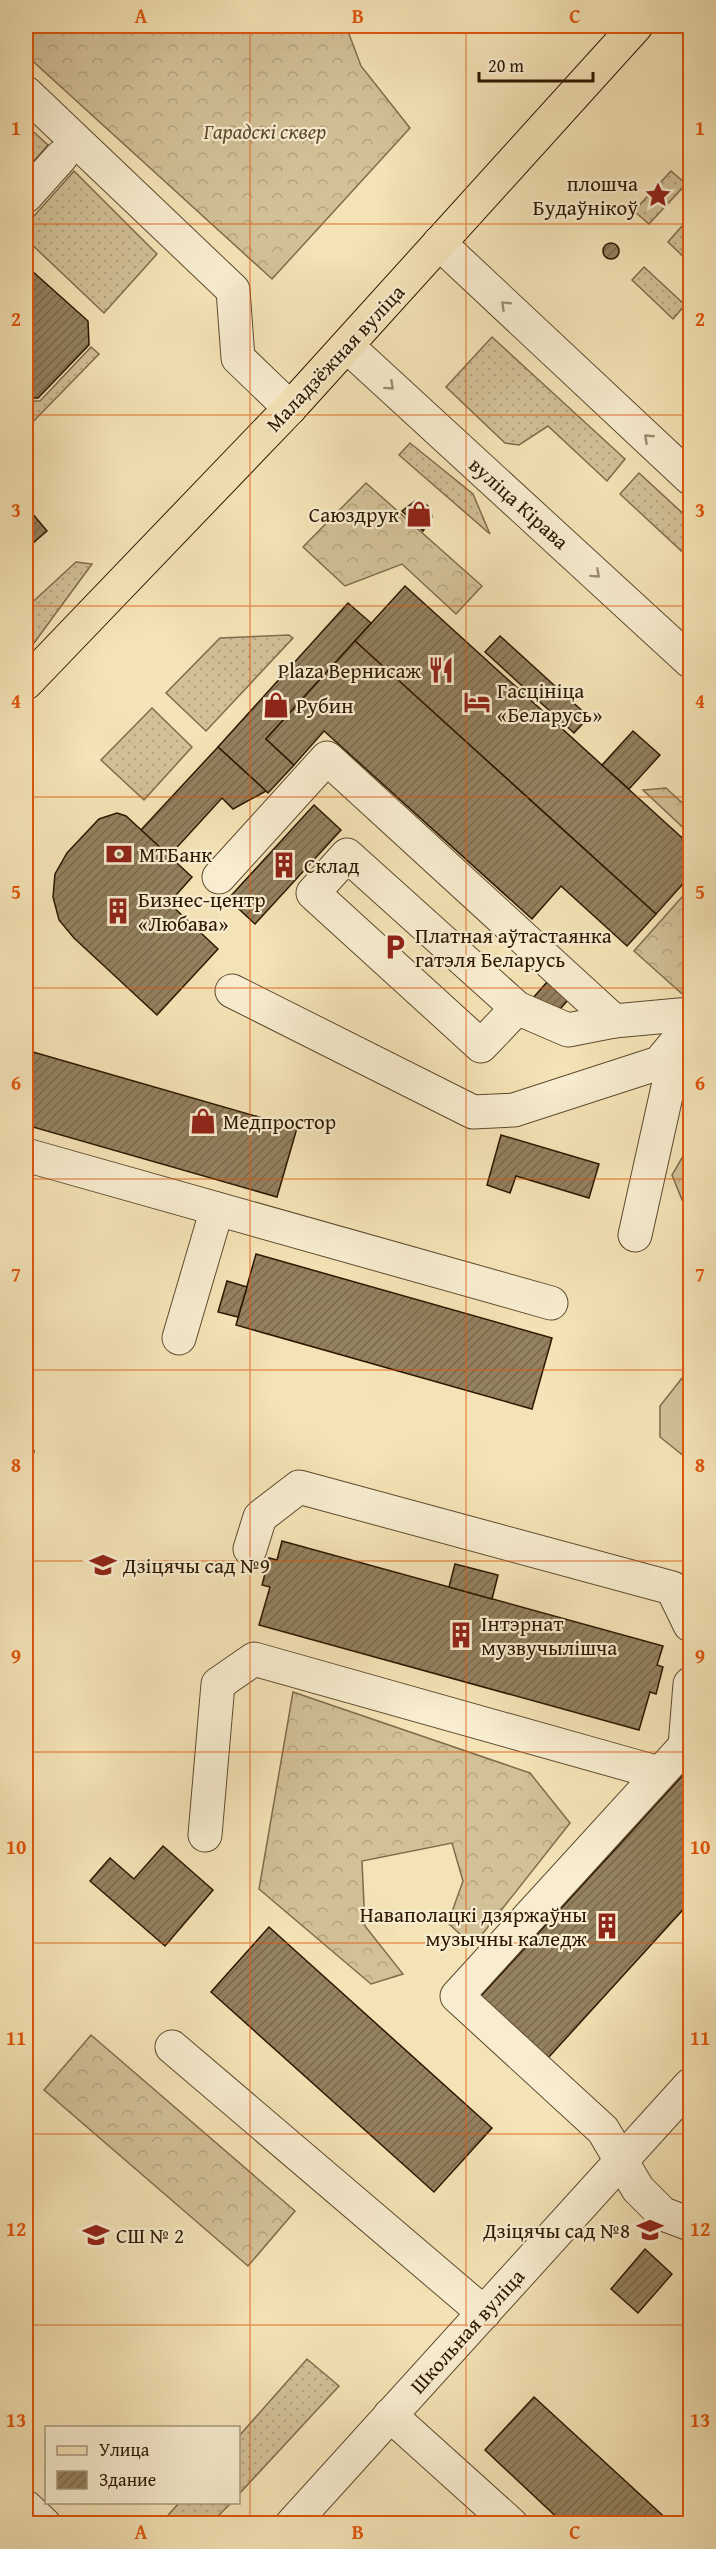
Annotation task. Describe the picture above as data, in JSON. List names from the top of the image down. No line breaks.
{"streets":{"main road":["Маладзёжная вуліца"],"street":["вуліца Кірава","Школьная вуліца"]},"crossings":[["Маладзёжная вуліца","вуліца Кірава"]],"parks":["Гарадскі сквер"],"places":{"place":["плошча Будаўнікоў"],"shop":["Саюздрук","Рубин","Медпростор"],"restaurant":["Plaza Вернисаж"],"hotel":["Гасцініца «Беларусь»"],"bank":["МТБанк"],"building":["Склад","Бизнес-центр «Любава»","Інтэрнат музвучылішча","Наваполацкі дзяржаўны музычны каледж"],"parking":["Платная аўтастаянка гатэля Беларусь"],"school or university":["Дзіцячы сад №9","Дзіцячы сад №8","СШ № 2"]},"legend":["Улица","Здание"],"scale_bar":"20 m","grid":{"columns":["A","B","C"],"rows":["1","2","3","4","5","6","7","8","9","10","11","12","13"]}}
